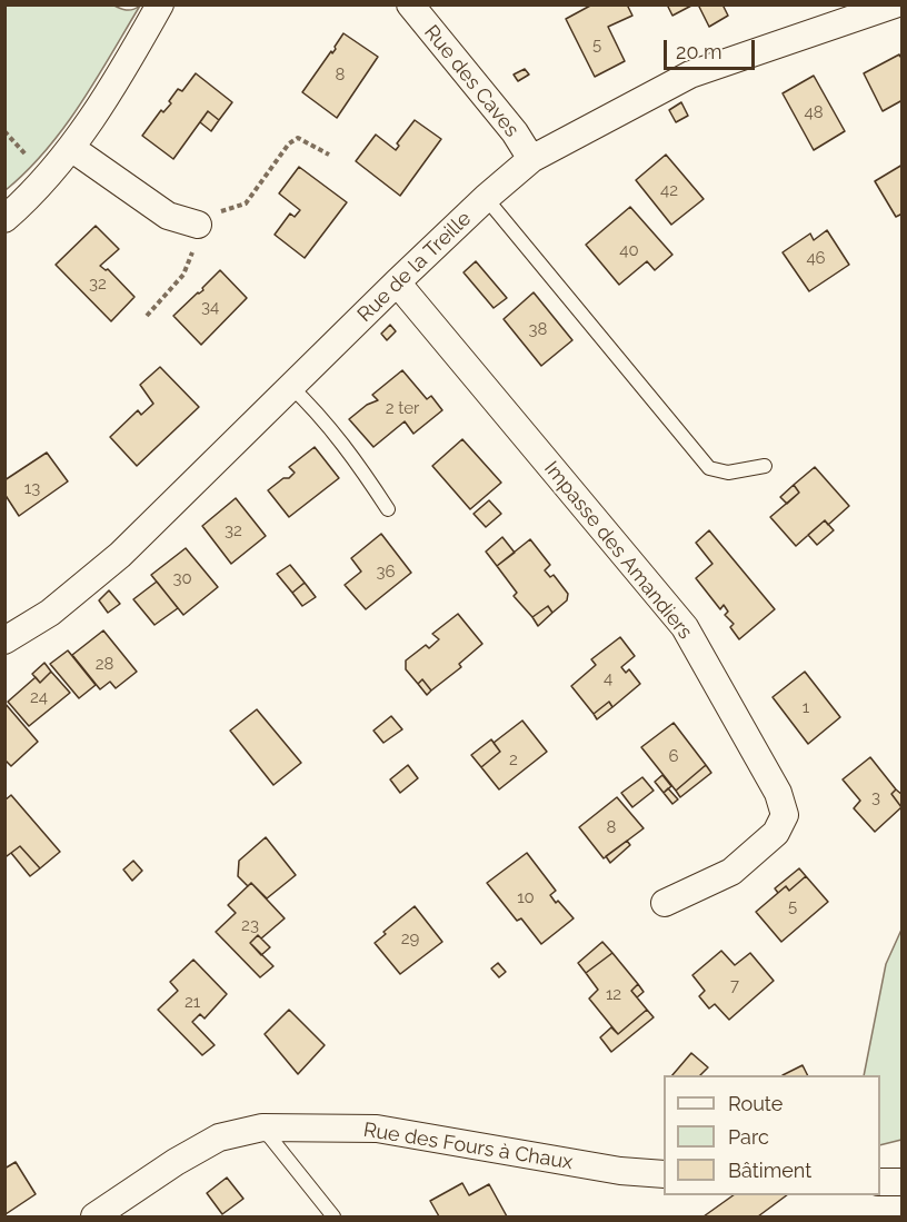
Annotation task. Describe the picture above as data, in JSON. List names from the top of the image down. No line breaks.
{"streets":{"street":["Rue des Caves","Rue de la Treille","Impasse des Amandiers","Rue des Fours à Chaux"]},"crossings":[["Rue des Caves","Rue de la Treille"],["Rue de la Treille","Impasse des Amandiers"]],"house_numbers":["5","8","48","42","40","46","32","34","38","2 ter","13","32","36","30","28","4","24","1","6","2","3","8","10","5","23","29","7","12","21"],"legend":["Route","Parc","Bâtiment"],"scale_bar":"20 m"}
